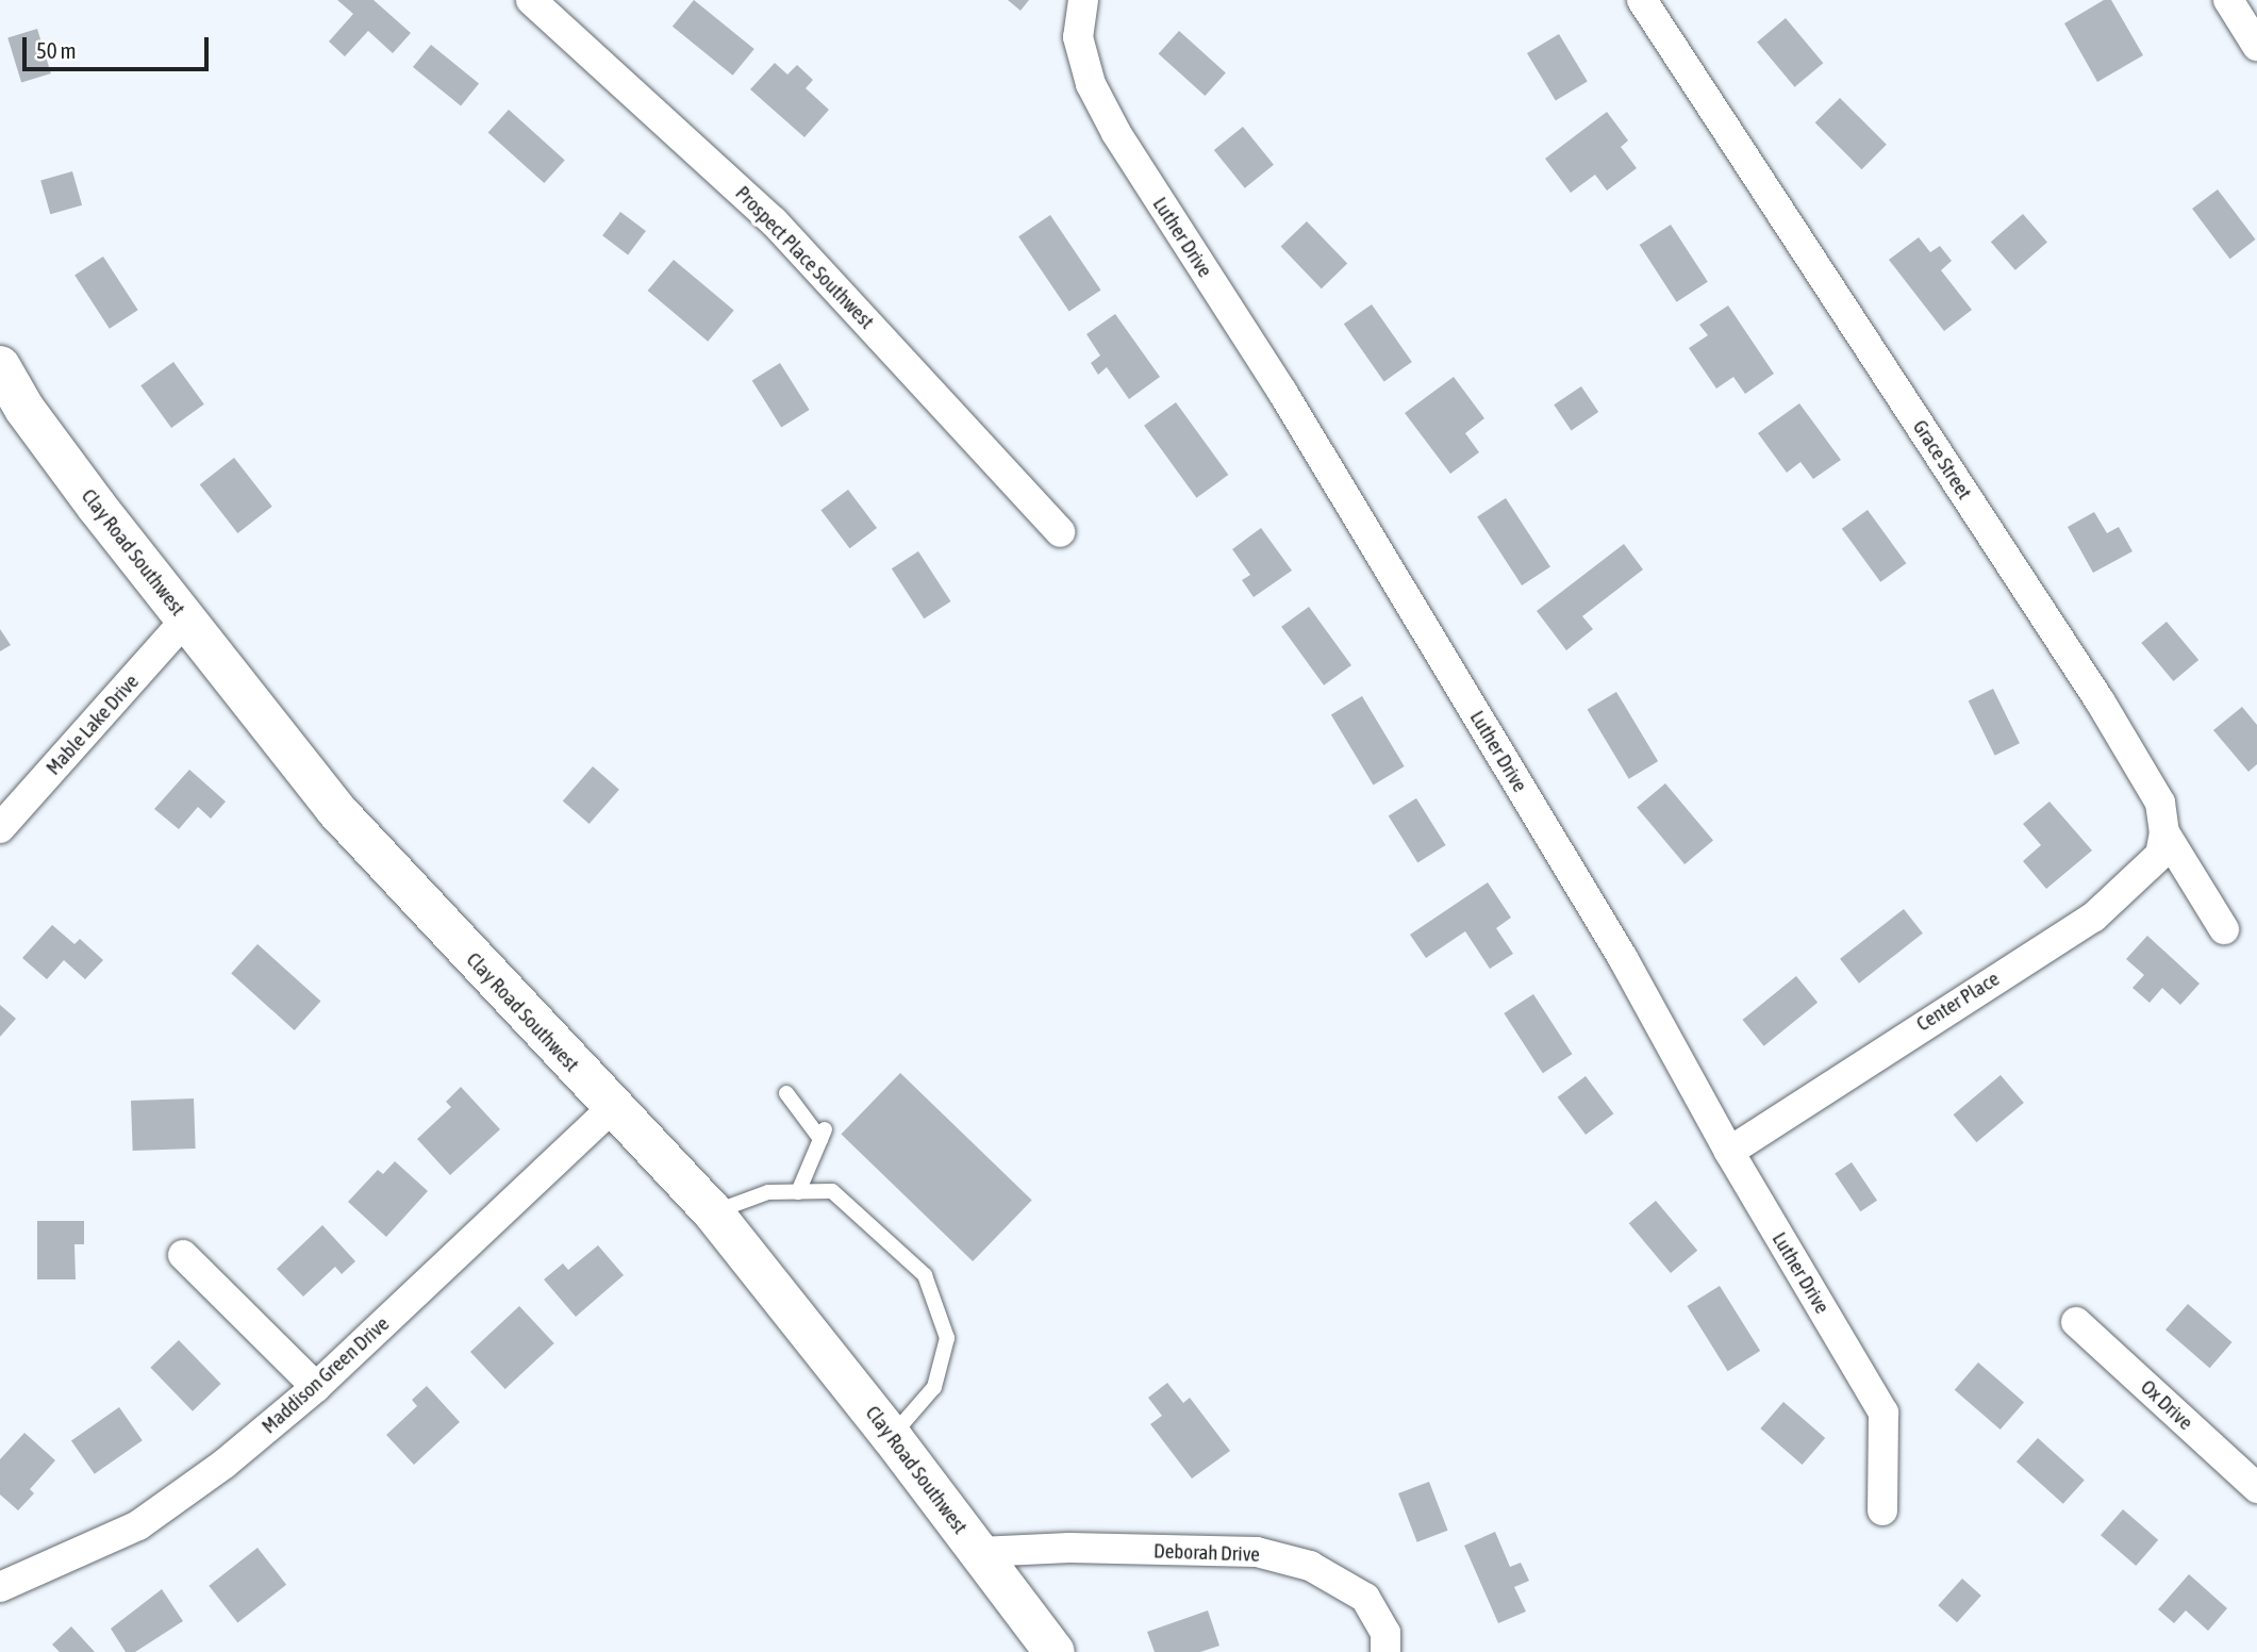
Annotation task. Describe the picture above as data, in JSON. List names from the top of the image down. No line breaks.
{"streets":{"street":["Luther Drive","Prospect Place Southwest","Grace Street","Clay Road Southwest","Mable Lake Drive","Center Place","Maddison Green Drive","Ox Drive","Deborah Drive"]},"crossings":[["Luther Drive","Center Place"],["Grace Street","Center Place"],["Clay Road Southwest","Mable Lake Drive"],["Clay Road Southwest","Maddison Green Drive"],["Clay Road Southwest","Deborah Drive"]],"scale_bar":"50 m"}
